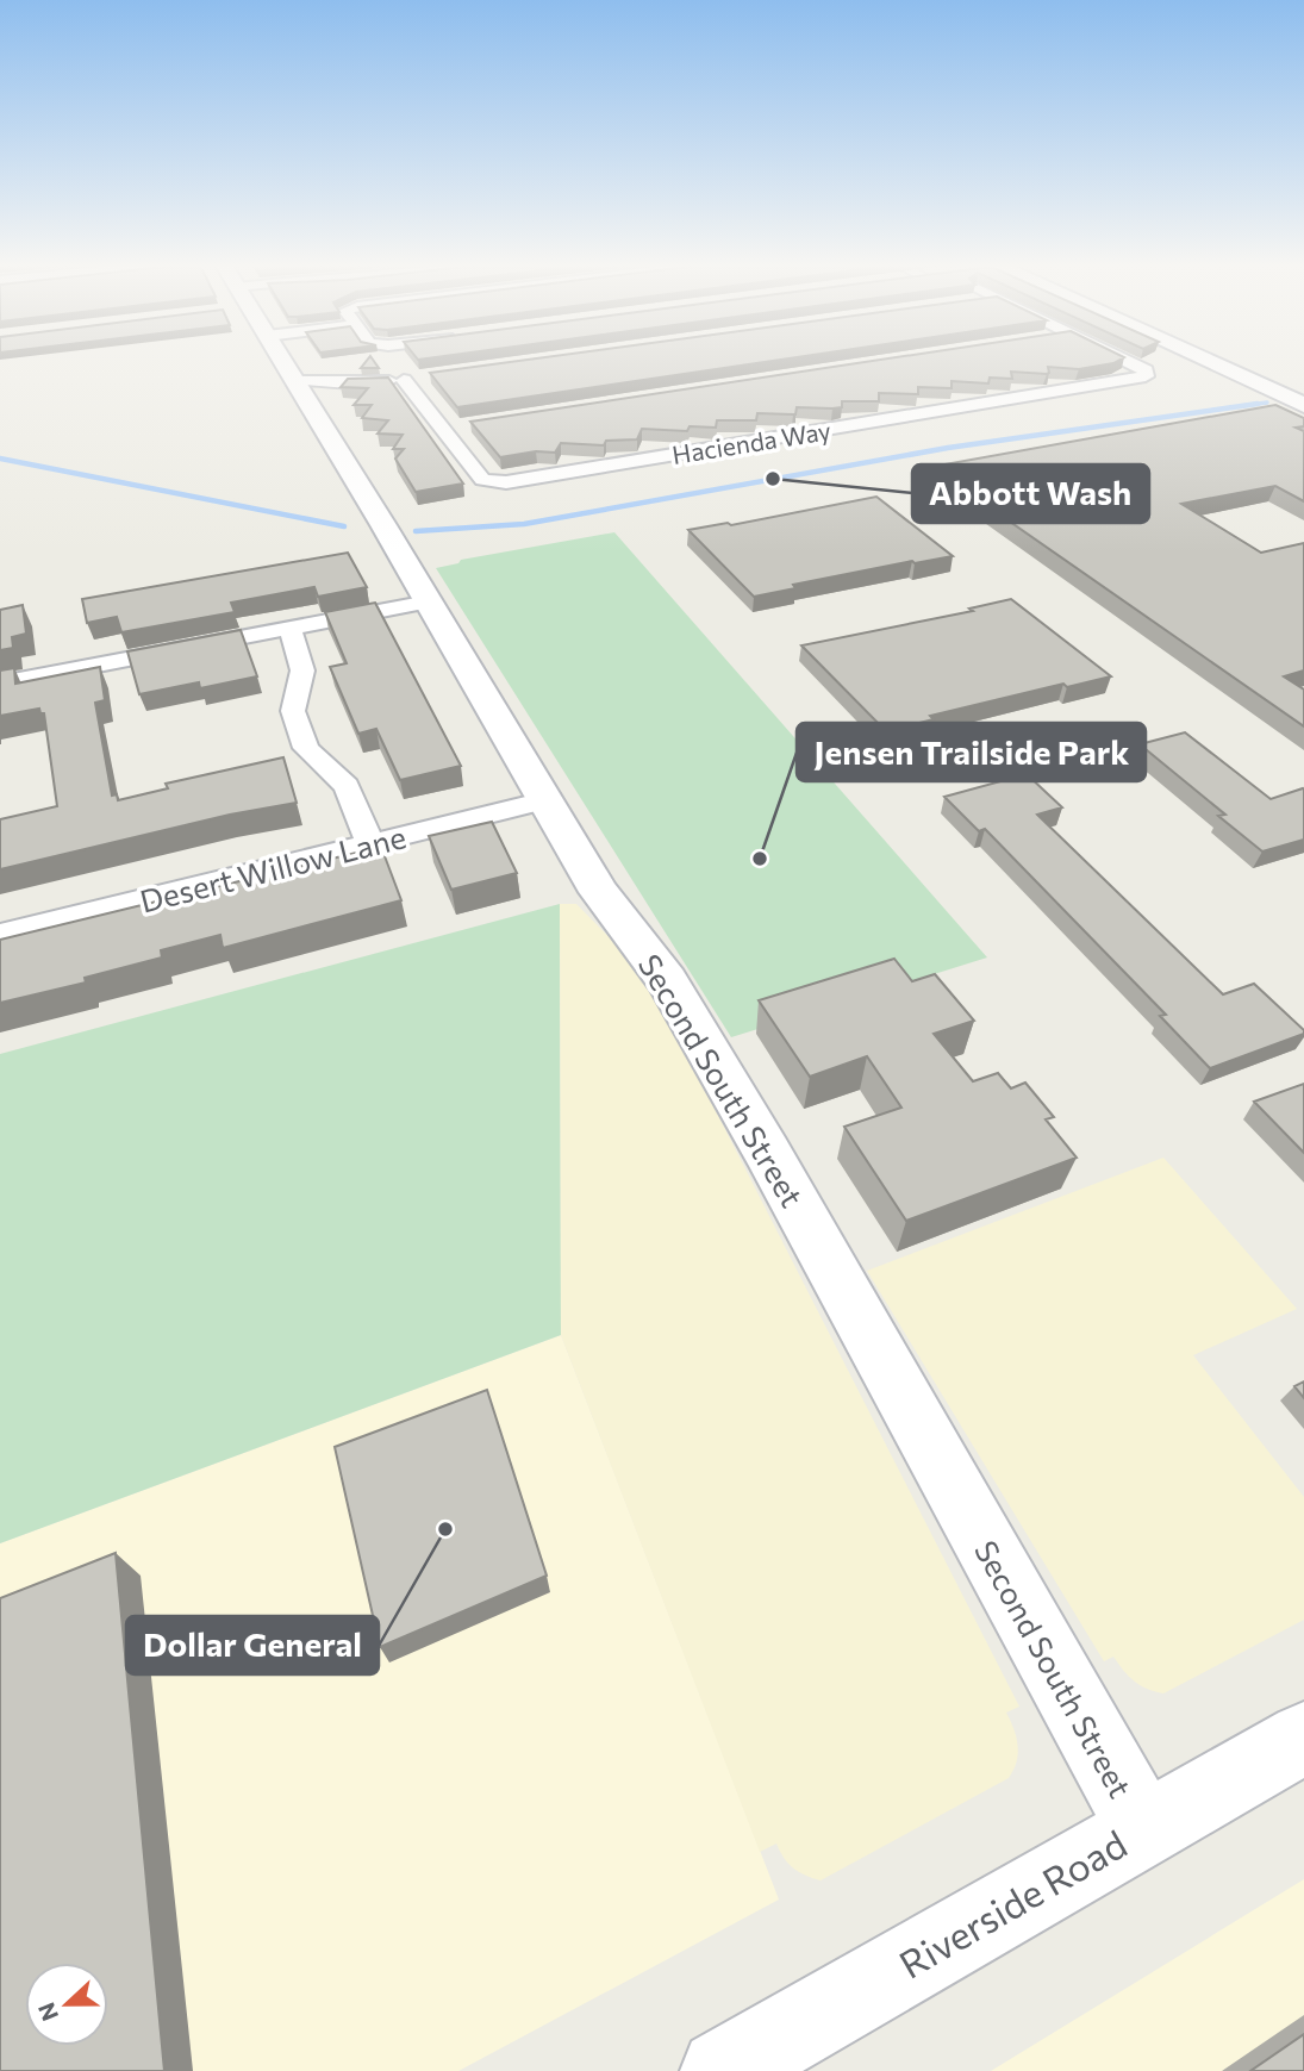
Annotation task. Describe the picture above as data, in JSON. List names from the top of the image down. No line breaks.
{"streets":{"street":["Hacienda Way","Desert Willow Lane","Second South Street","Riverside Road"]},"crossings":[["Hacienda Way","Second South Street"],["Desert Willow Lane","Second South Street"],["Second South Street","Riverside Road"]],"places":["Abbott Wash","Jensen Trailside Park","Dollar General"],"north":"left"}
